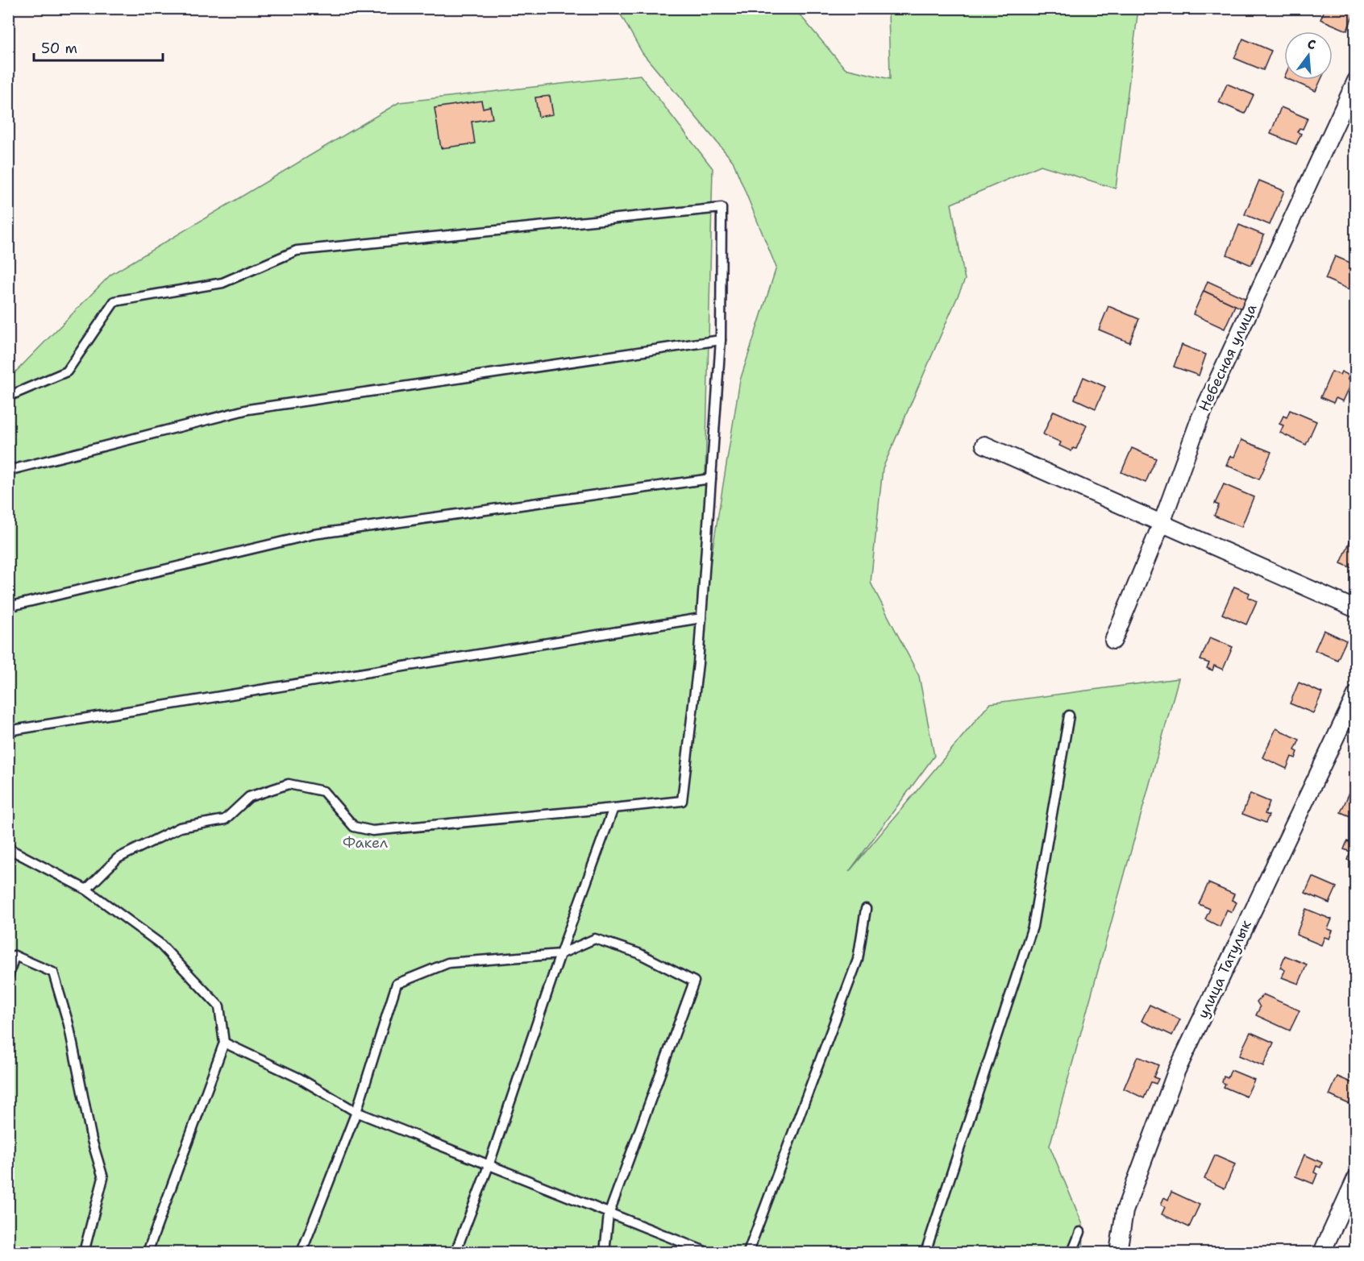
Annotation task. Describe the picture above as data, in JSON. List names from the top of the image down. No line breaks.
{"streets":{"street":["Небесная улица","улица Татулык"]},"parks":["Факел"],"scale_bar":"50 m","north":"top"}
